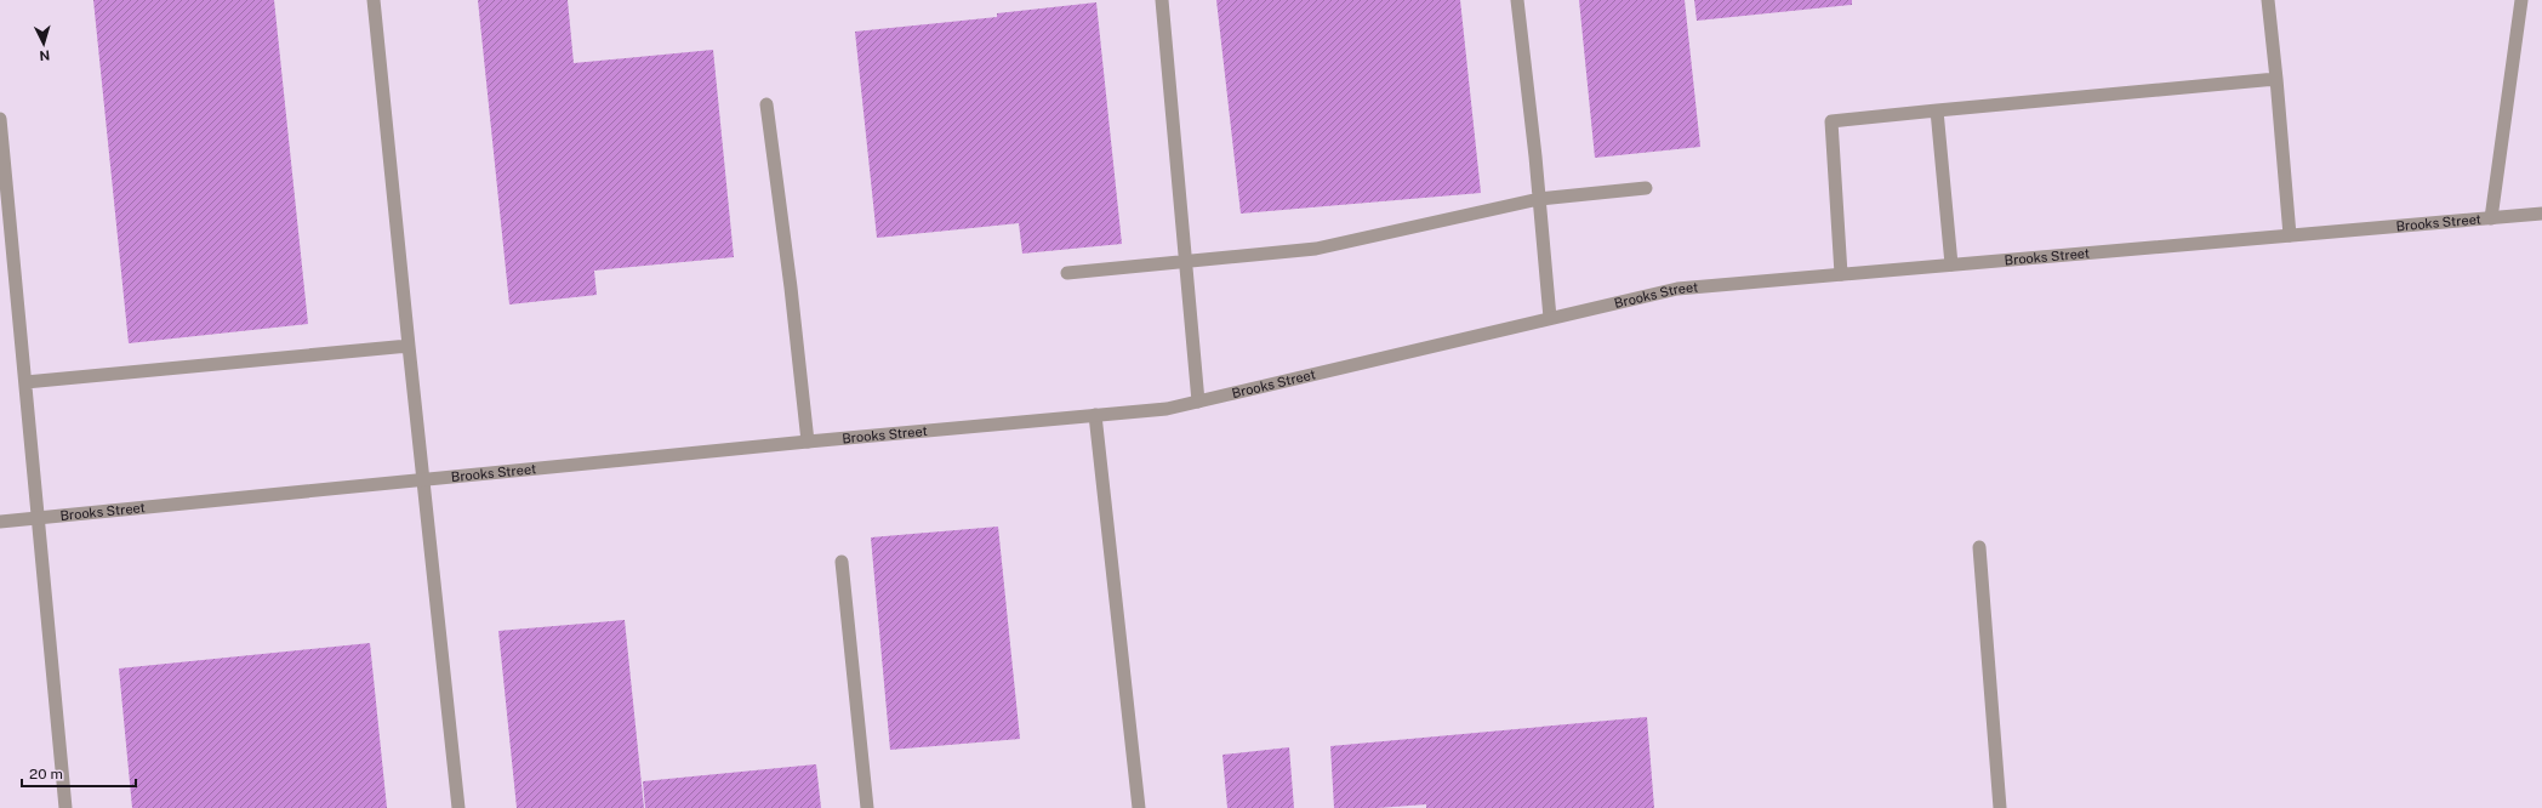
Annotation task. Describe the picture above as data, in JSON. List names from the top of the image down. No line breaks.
{"streets":{"street":["Brooks Street"]},"scale_bar":"20 m","north":"bottom"}
